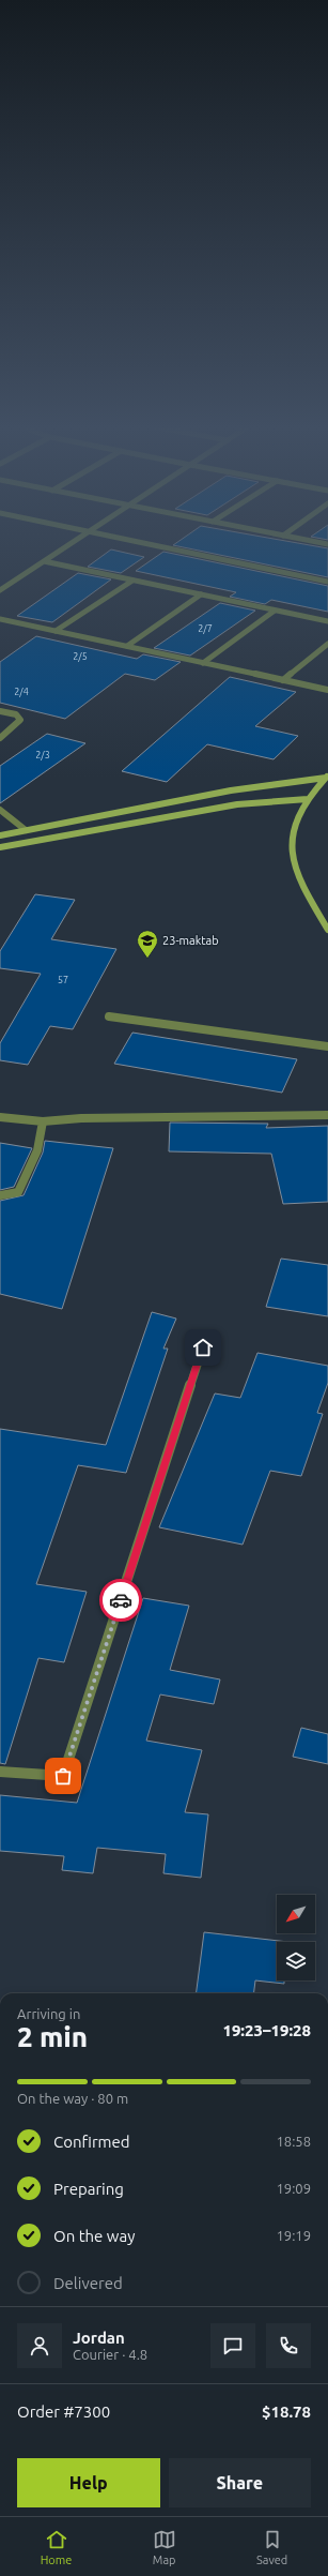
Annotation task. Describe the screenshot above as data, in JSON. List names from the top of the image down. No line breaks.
{"places":{"school or university":["23-maktab"]},"house_numbers":["2/7","2/5","2/4","2/3","57"],"north":"bottom left","page":{"heading":["2 min","Arriving in","19:23–19:28"],"panel":["Jordan","Courier · 4.8","Order #7300","$18.78"],"bar":"On the way · 80 m","list":[["Confirmed","18:58"],["Preparing","19:09"],["On the way","19:19"],"Delivered"],"buttons":["Help","Share"],"tabs":["Home","Map","Saved"]}}
